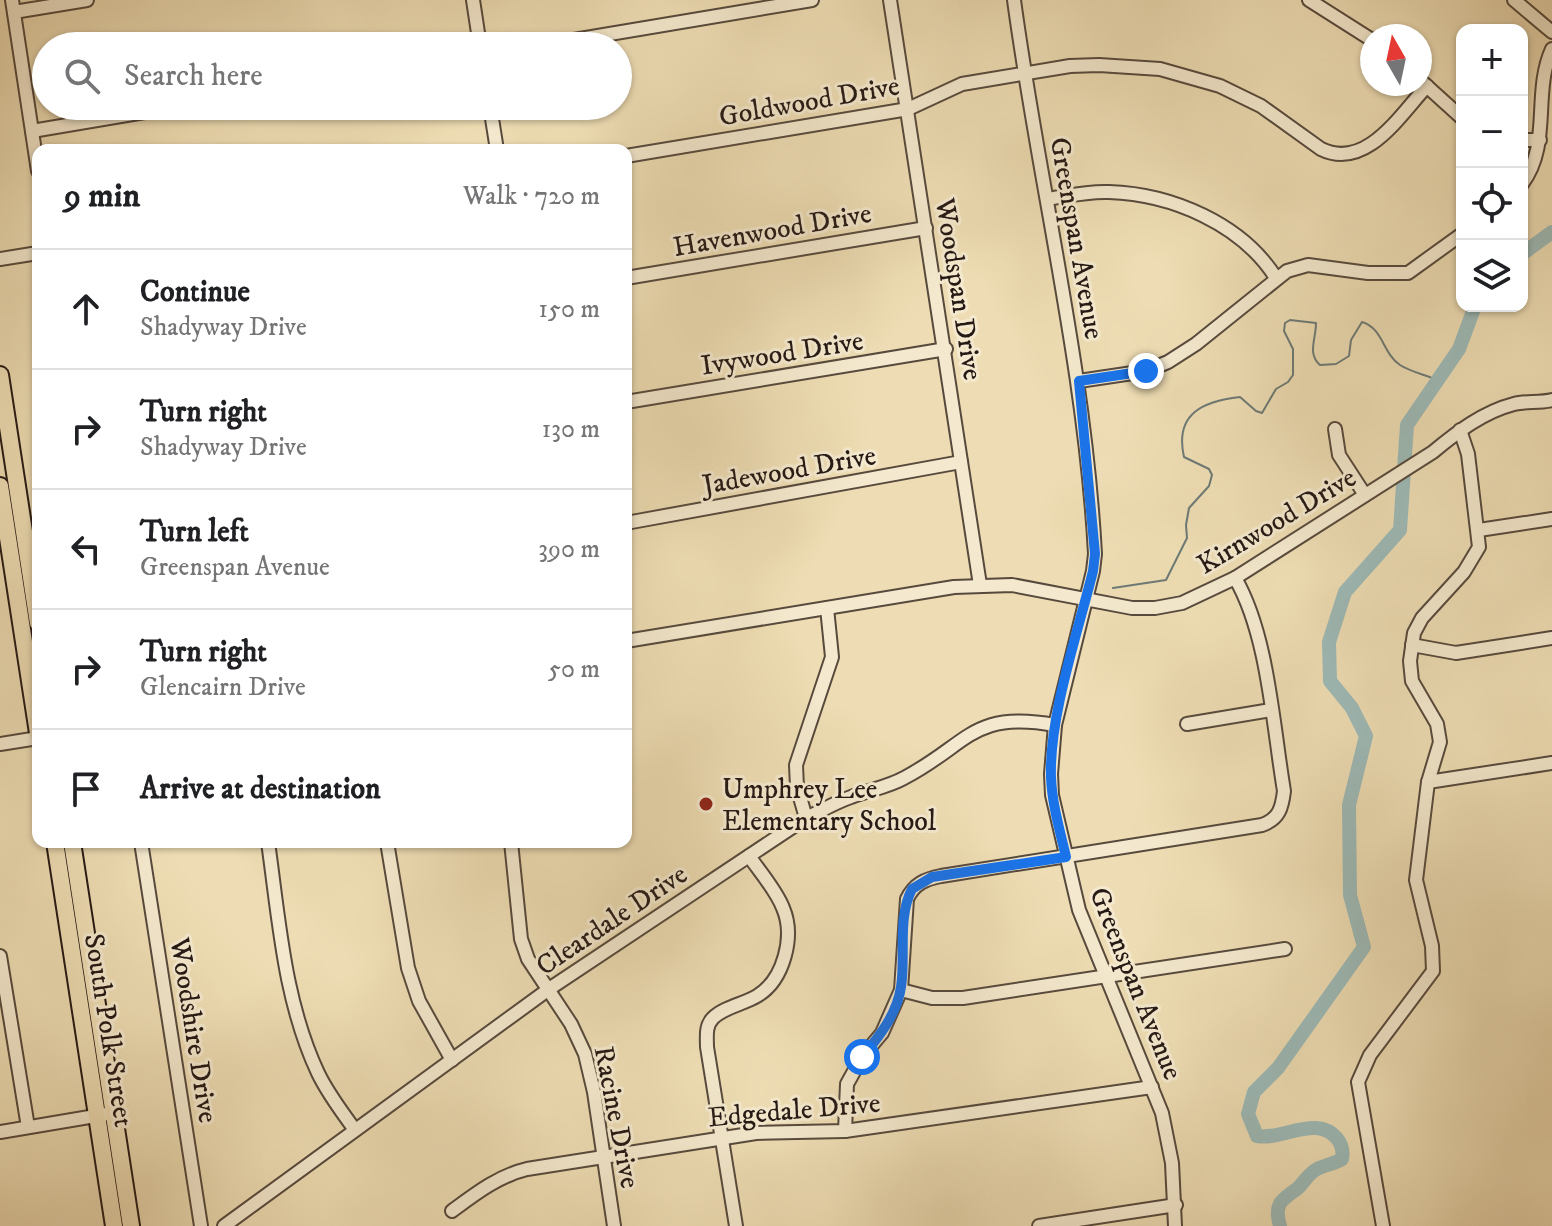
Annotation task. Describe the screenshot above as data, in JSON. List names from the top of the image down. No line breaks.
{"streets":{"main road":["South Polk Street"],"street":["Goldwood Drive","Havenwood Drive","Greenspan Avenue","Woodspan Drive","Ivywood Drive","Jadewood Drive","Kirnwood Drive","Cleardale Drive","Woodshire Drive","Edgedale Drive","Racine Drive"]},"crossings":[["Goldwood Drive","Greenspan Avenue"],["Goldwood Drive","Woodspan Drive"],["Havenwood Drive","Woodspan Drive"],["Greenspan Avenue","Kirnwood Drive"],["Greenspan Avenue","Cleardale Drive"],["Greenspan Avenue","Edgedale Drive"],["Woodspan Drive","Ivywood Drive"],["Woodspan Drive","Jadewood Drive"],["Woodspan Drive","Kirnwood Drive"],["Cleardale Drive","Racine Drive"],["Edgedale Drive","Racine Drive"]],"places":["Umphrey Lee Elementary School"],"north":"top","page":{"map_buttons":["+","−"],"search":"Search here","heading":["9 min","Walk · 720 m"],"list":[["Continue","Shadyway Drive","150 m"],["Turn right","Shadyway Drive","130 m"],["Turn left","Greenspan Avenue","390 m"],["Turn right","Glencairn Drive","50 m"],"Arrive at destination"]}}
